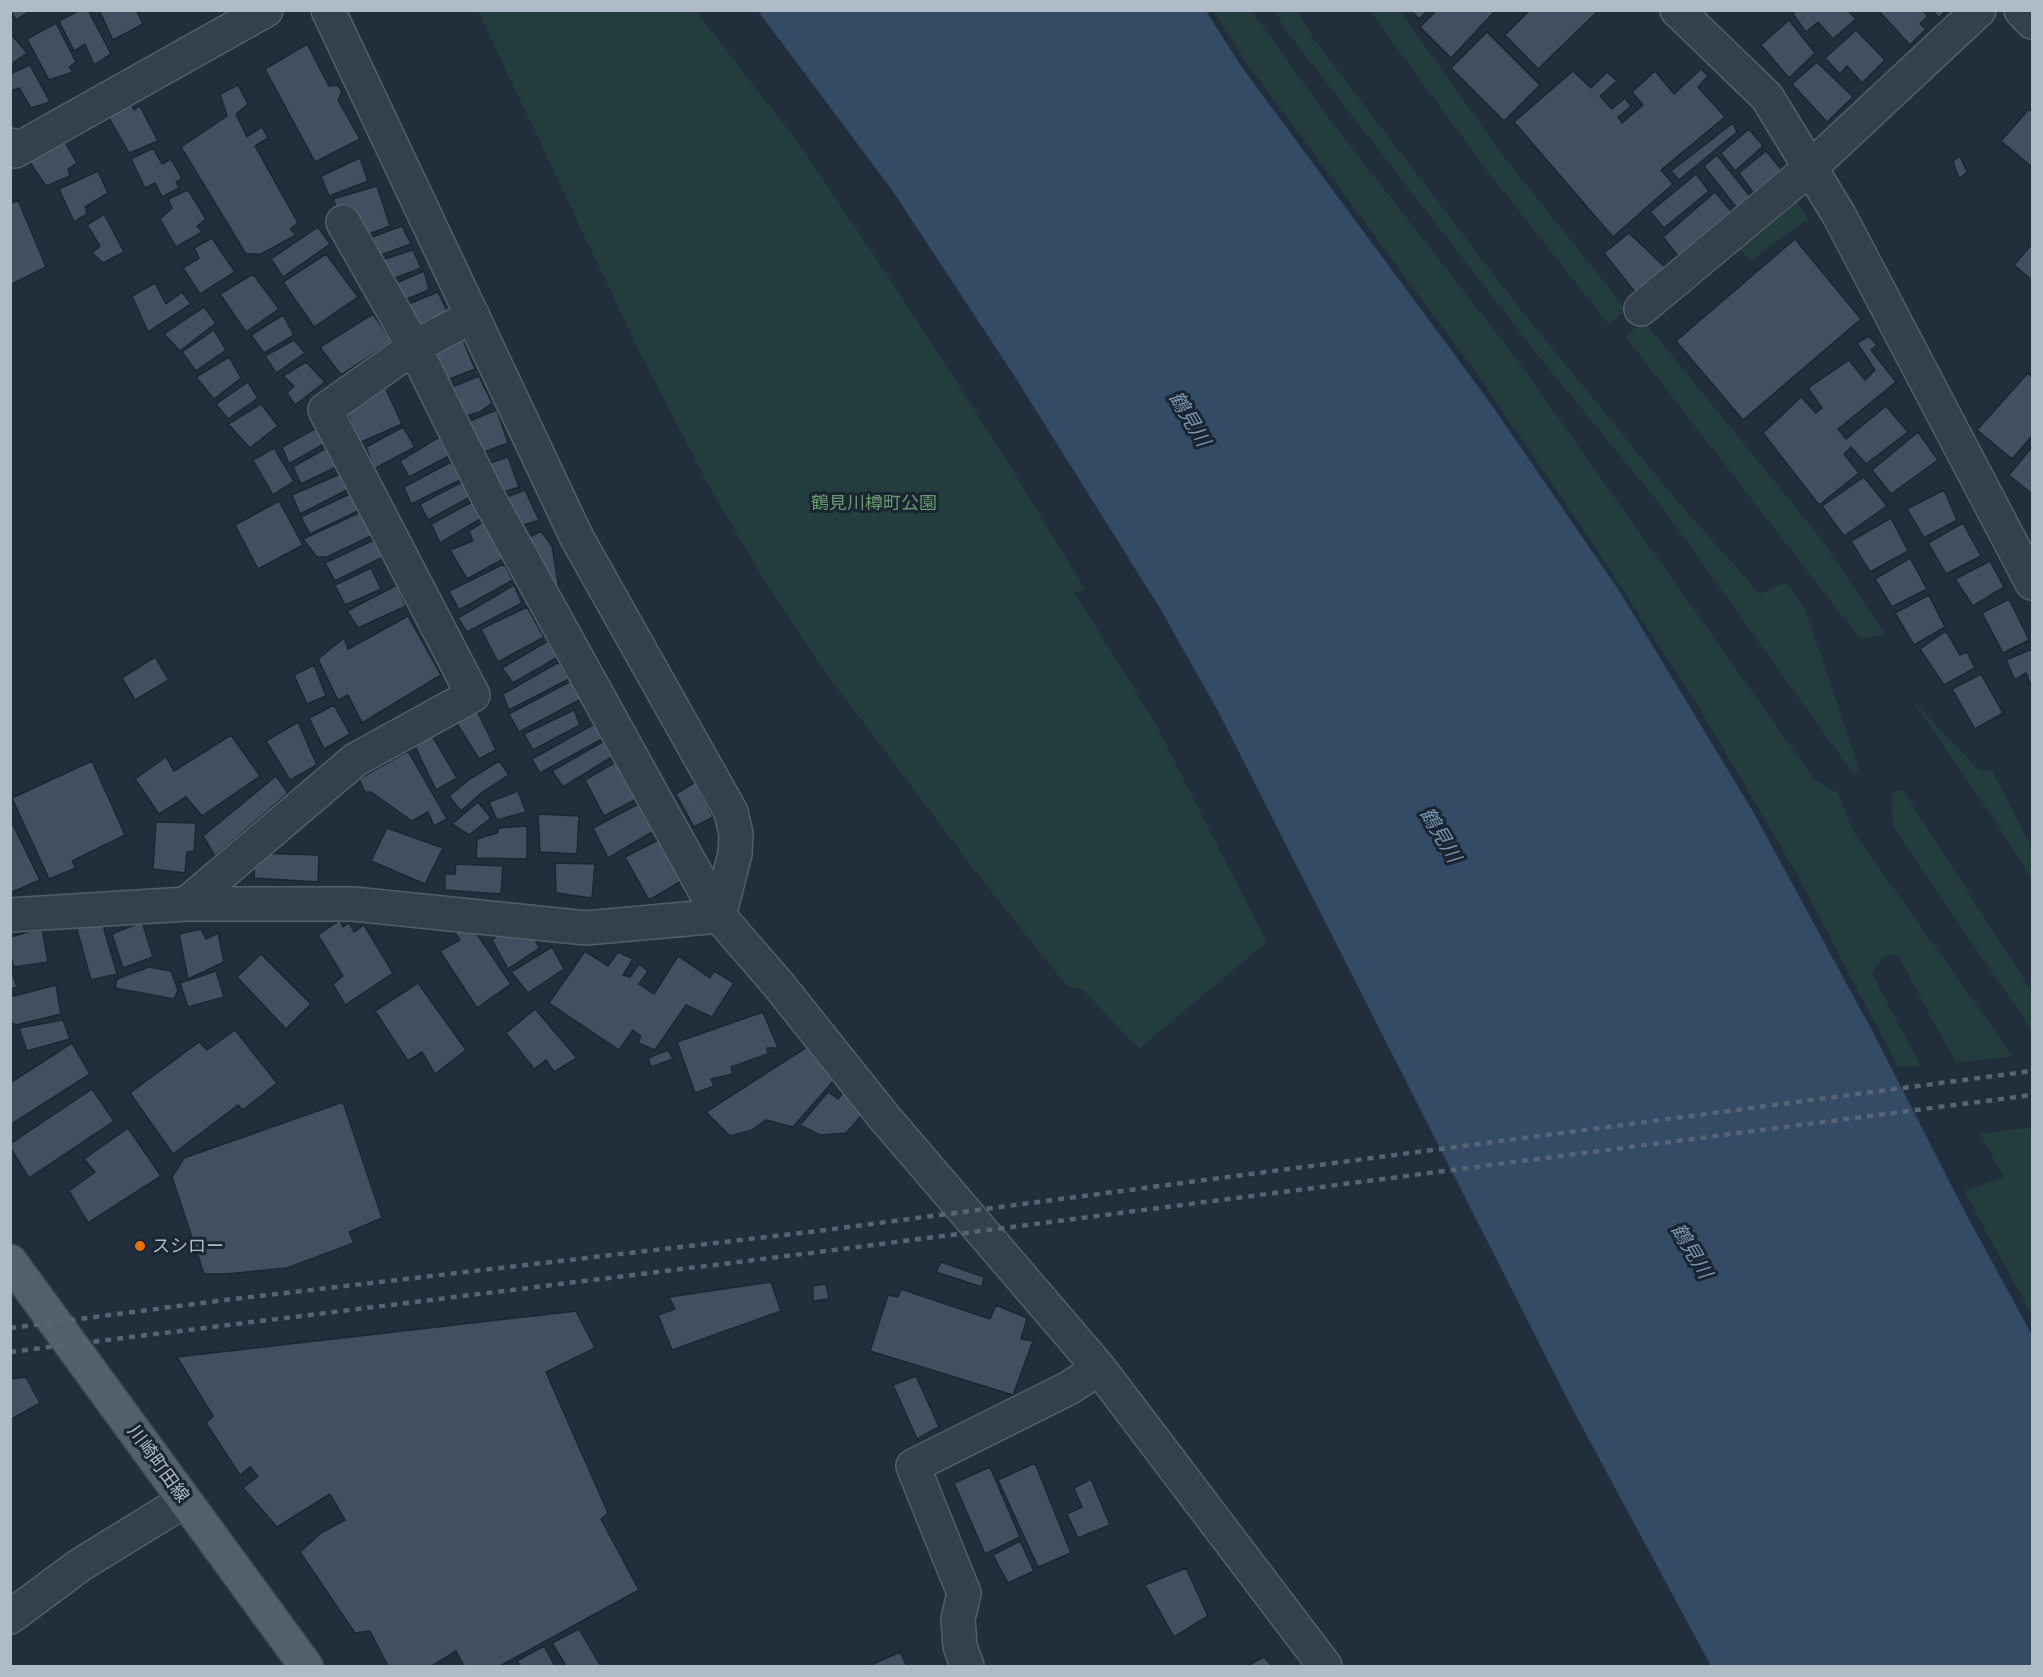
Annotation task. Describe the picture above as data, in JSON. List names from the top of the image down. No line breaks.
{"streets":{"main road":["川崎町田線"]},"water":["鶴見川"],"parks":["鶴見川樽町公園"],"places":["スシロー"]}
